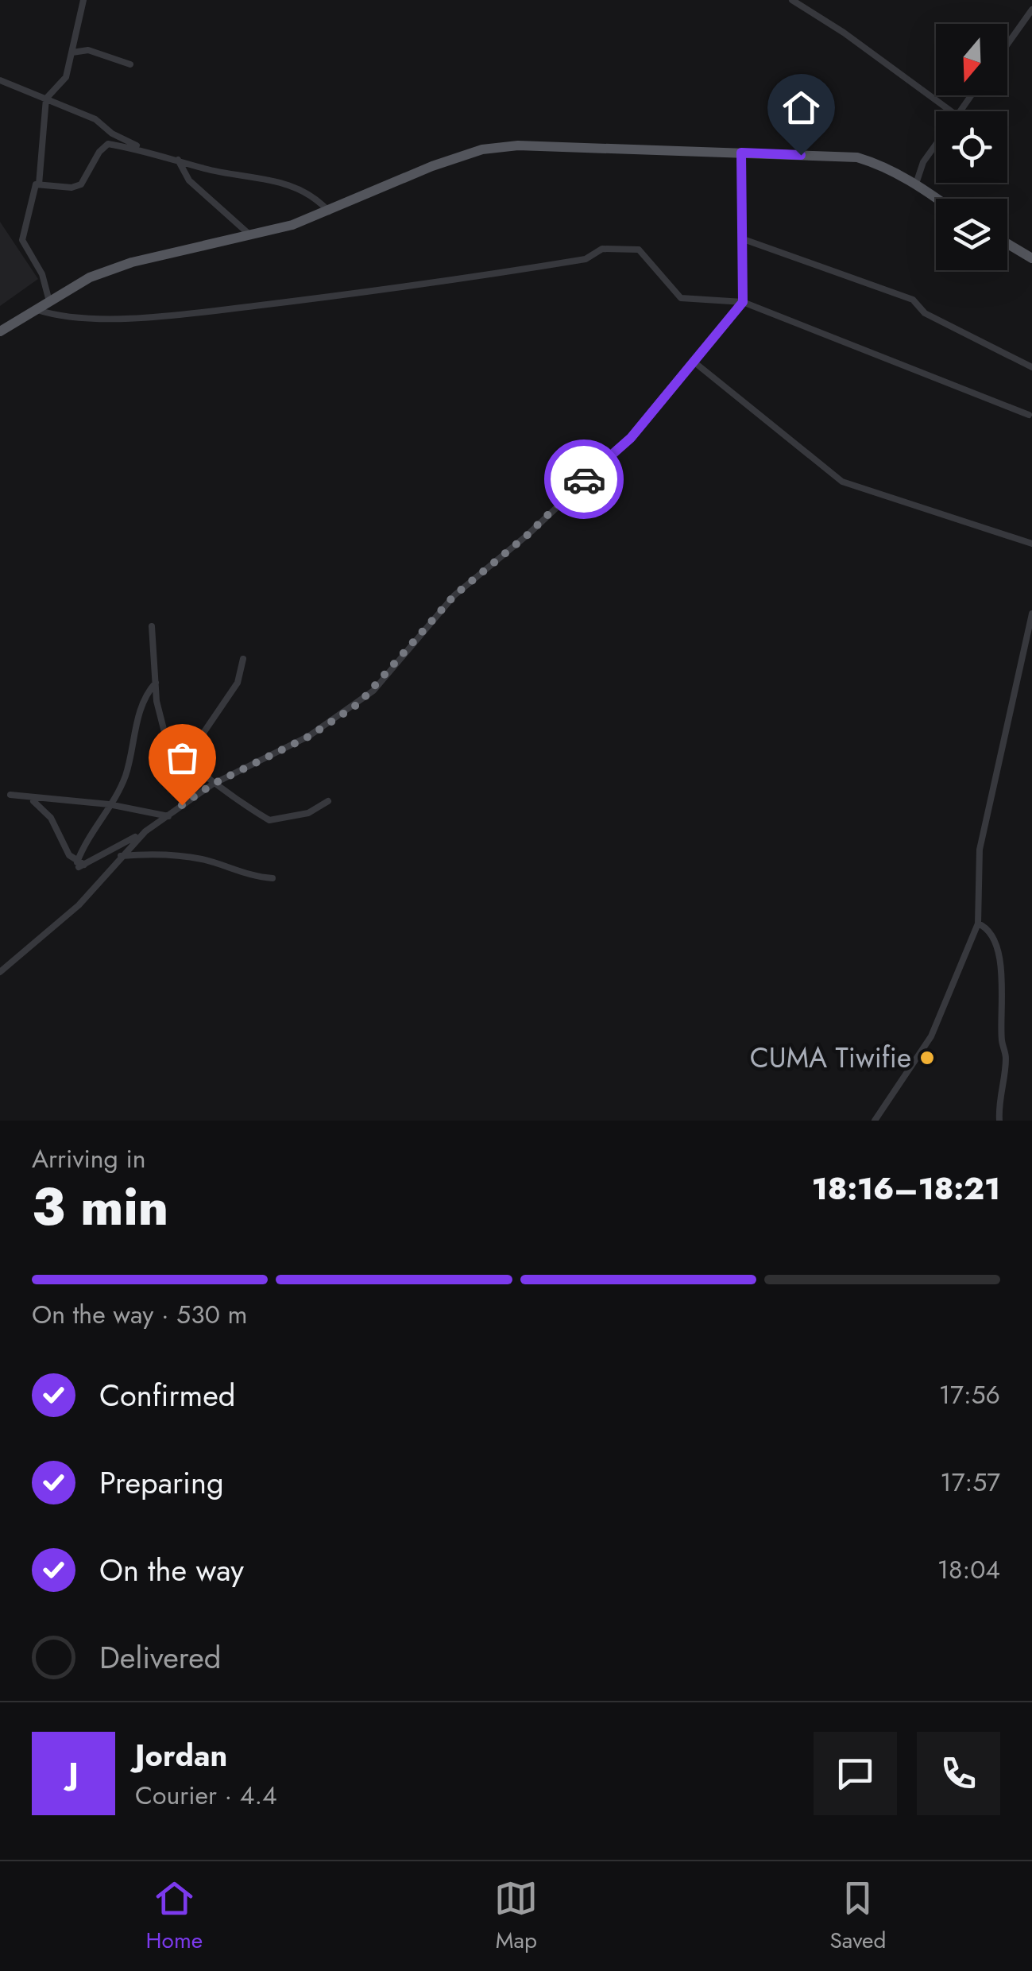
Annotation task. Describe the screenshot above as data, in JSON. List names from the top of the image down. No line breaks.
{"places":["CUMA Tiwifie"],"north":"bottom","page":{"heading":["3 min","Arriving in","18:16–18:21"],"panel":["Jordan","Courier · 4.4"],"bar":"On the way · 530 m","list":[["Confirmed","17:56"],["Preparing","17:57"],["On the way","18:04"],"Delivered"],"round":"J","tabs":["Home","Map","Saved"]}}
